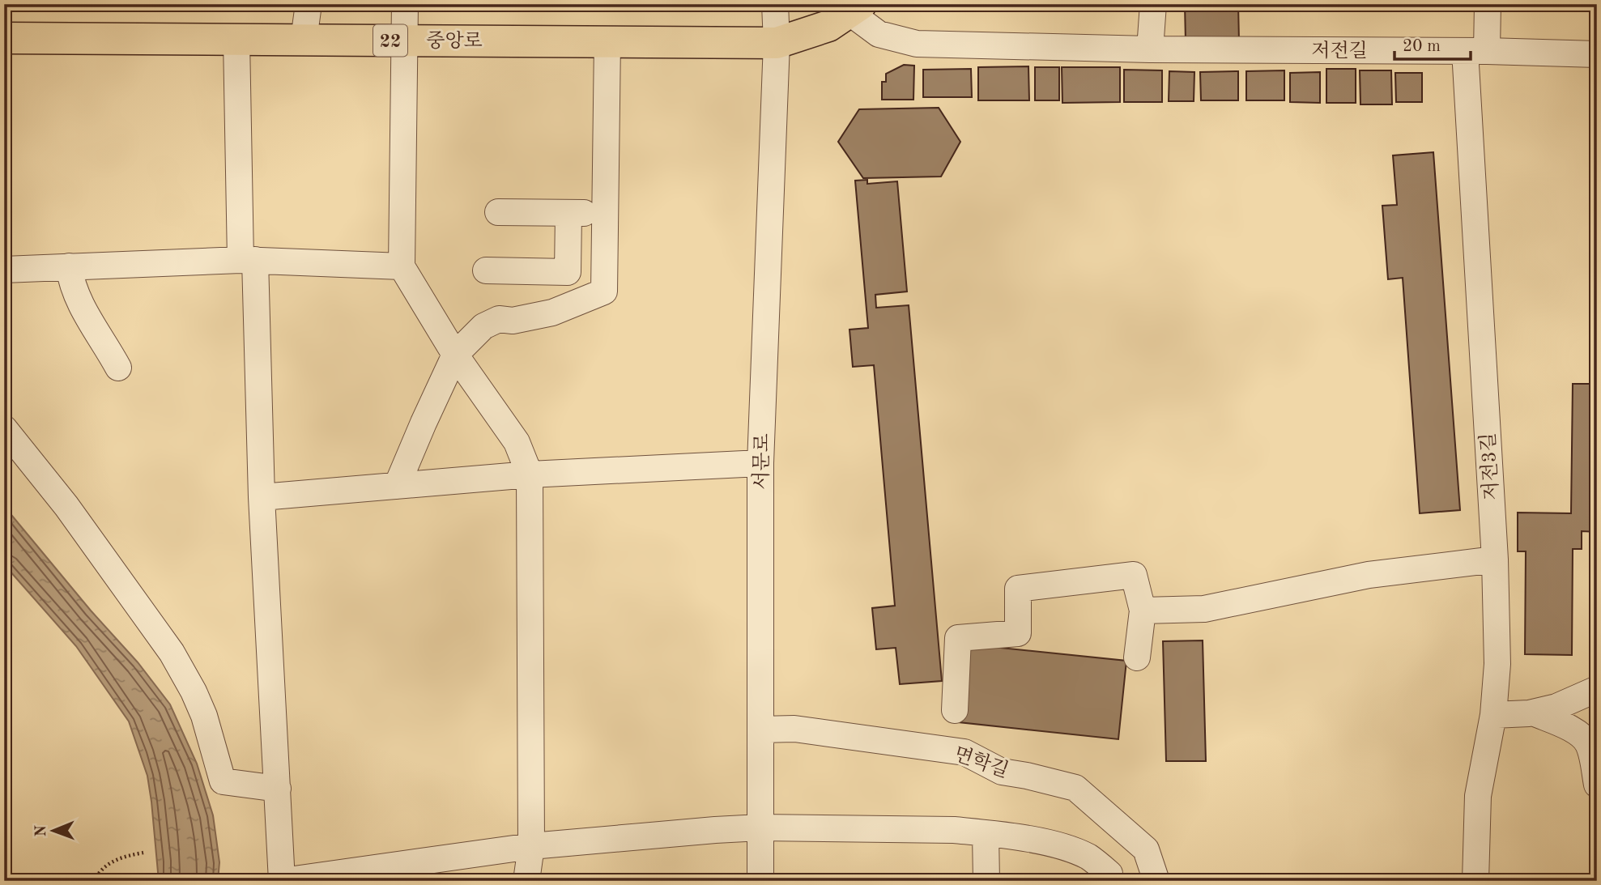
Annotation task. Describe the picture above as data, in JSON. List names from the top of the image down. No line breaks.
{"streets":{"main road":["22","중앙로"],"street":["저전길","서문로","저전3길","면학길"]},"crossings":[["중앙로","저전길"],["중앙로","서문로"],["저전길","저전3길"],["서문로","면학길"]],"scale_bar":"20 m","north":"left"}
